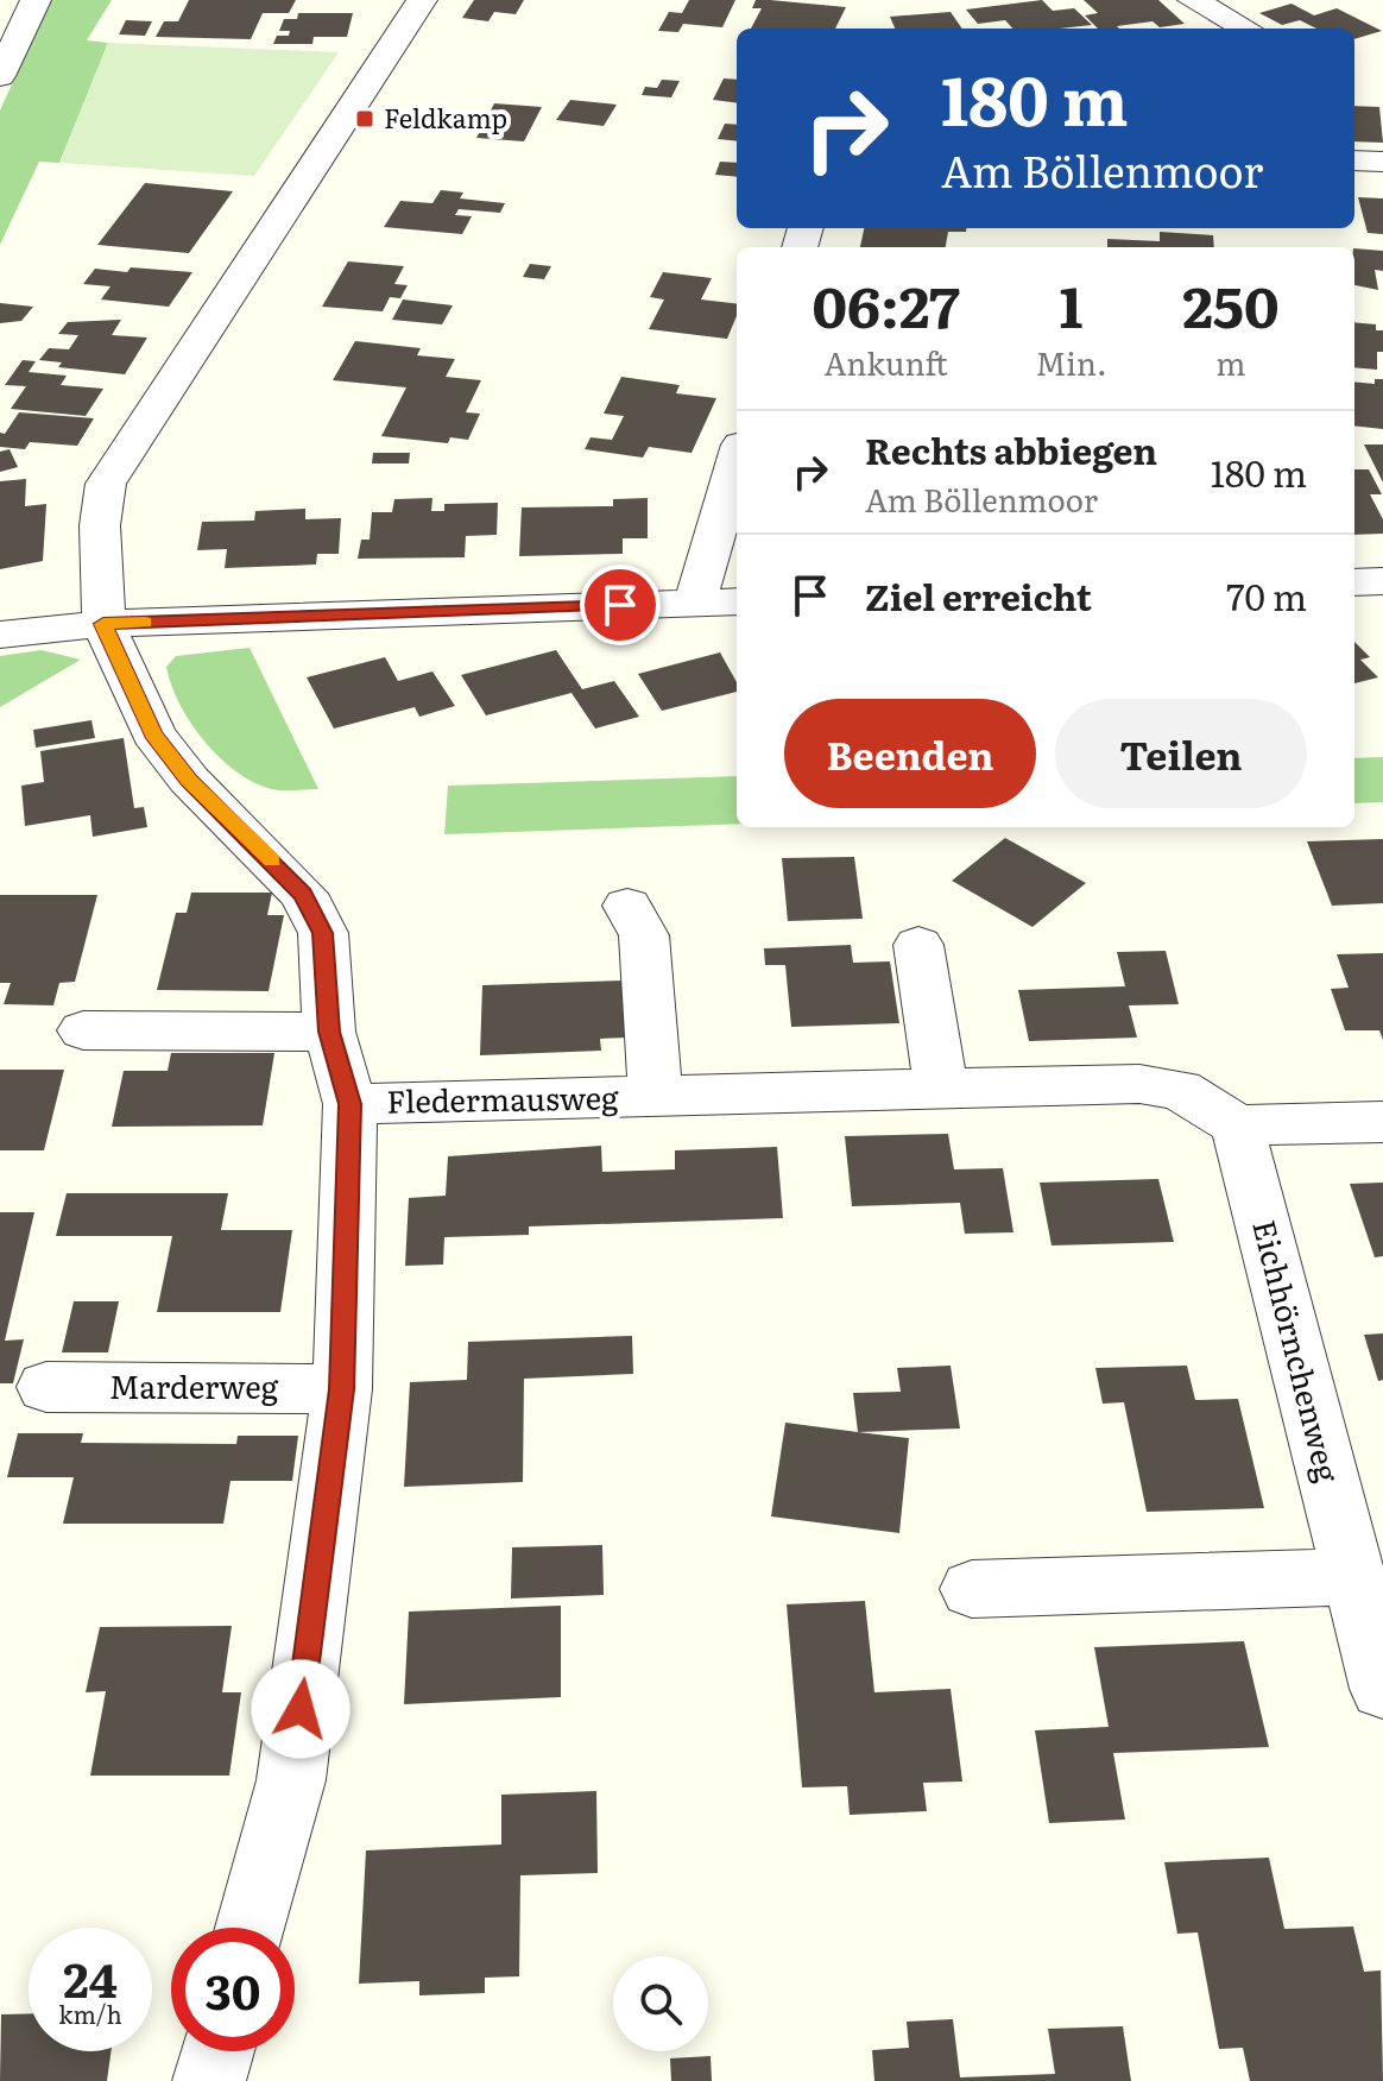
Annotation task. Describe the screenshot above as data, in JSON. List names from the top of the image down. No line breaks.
{"streets":{"street":["Fledermausweg","Eichhörnchenweg","Marderweg"]},"crossings":[["Fledermausweg","Eichhörnchenweg"]],"places":{"transit":["Feldkamp"]},"page":{"turn":["180 m","Am Böllenmoor"],"eta":["06:27","Ankunft","1","Min.","250","m"],"list":[{"name":"Rechts abbiegen","note":"Am Böllenmoor","value":"180 m"},{"name":"Ziel erreicht","value":"70 m"}],"buttons":["Beenden","Teilen"],"speed":"24 km/h","limit":"30"}}
